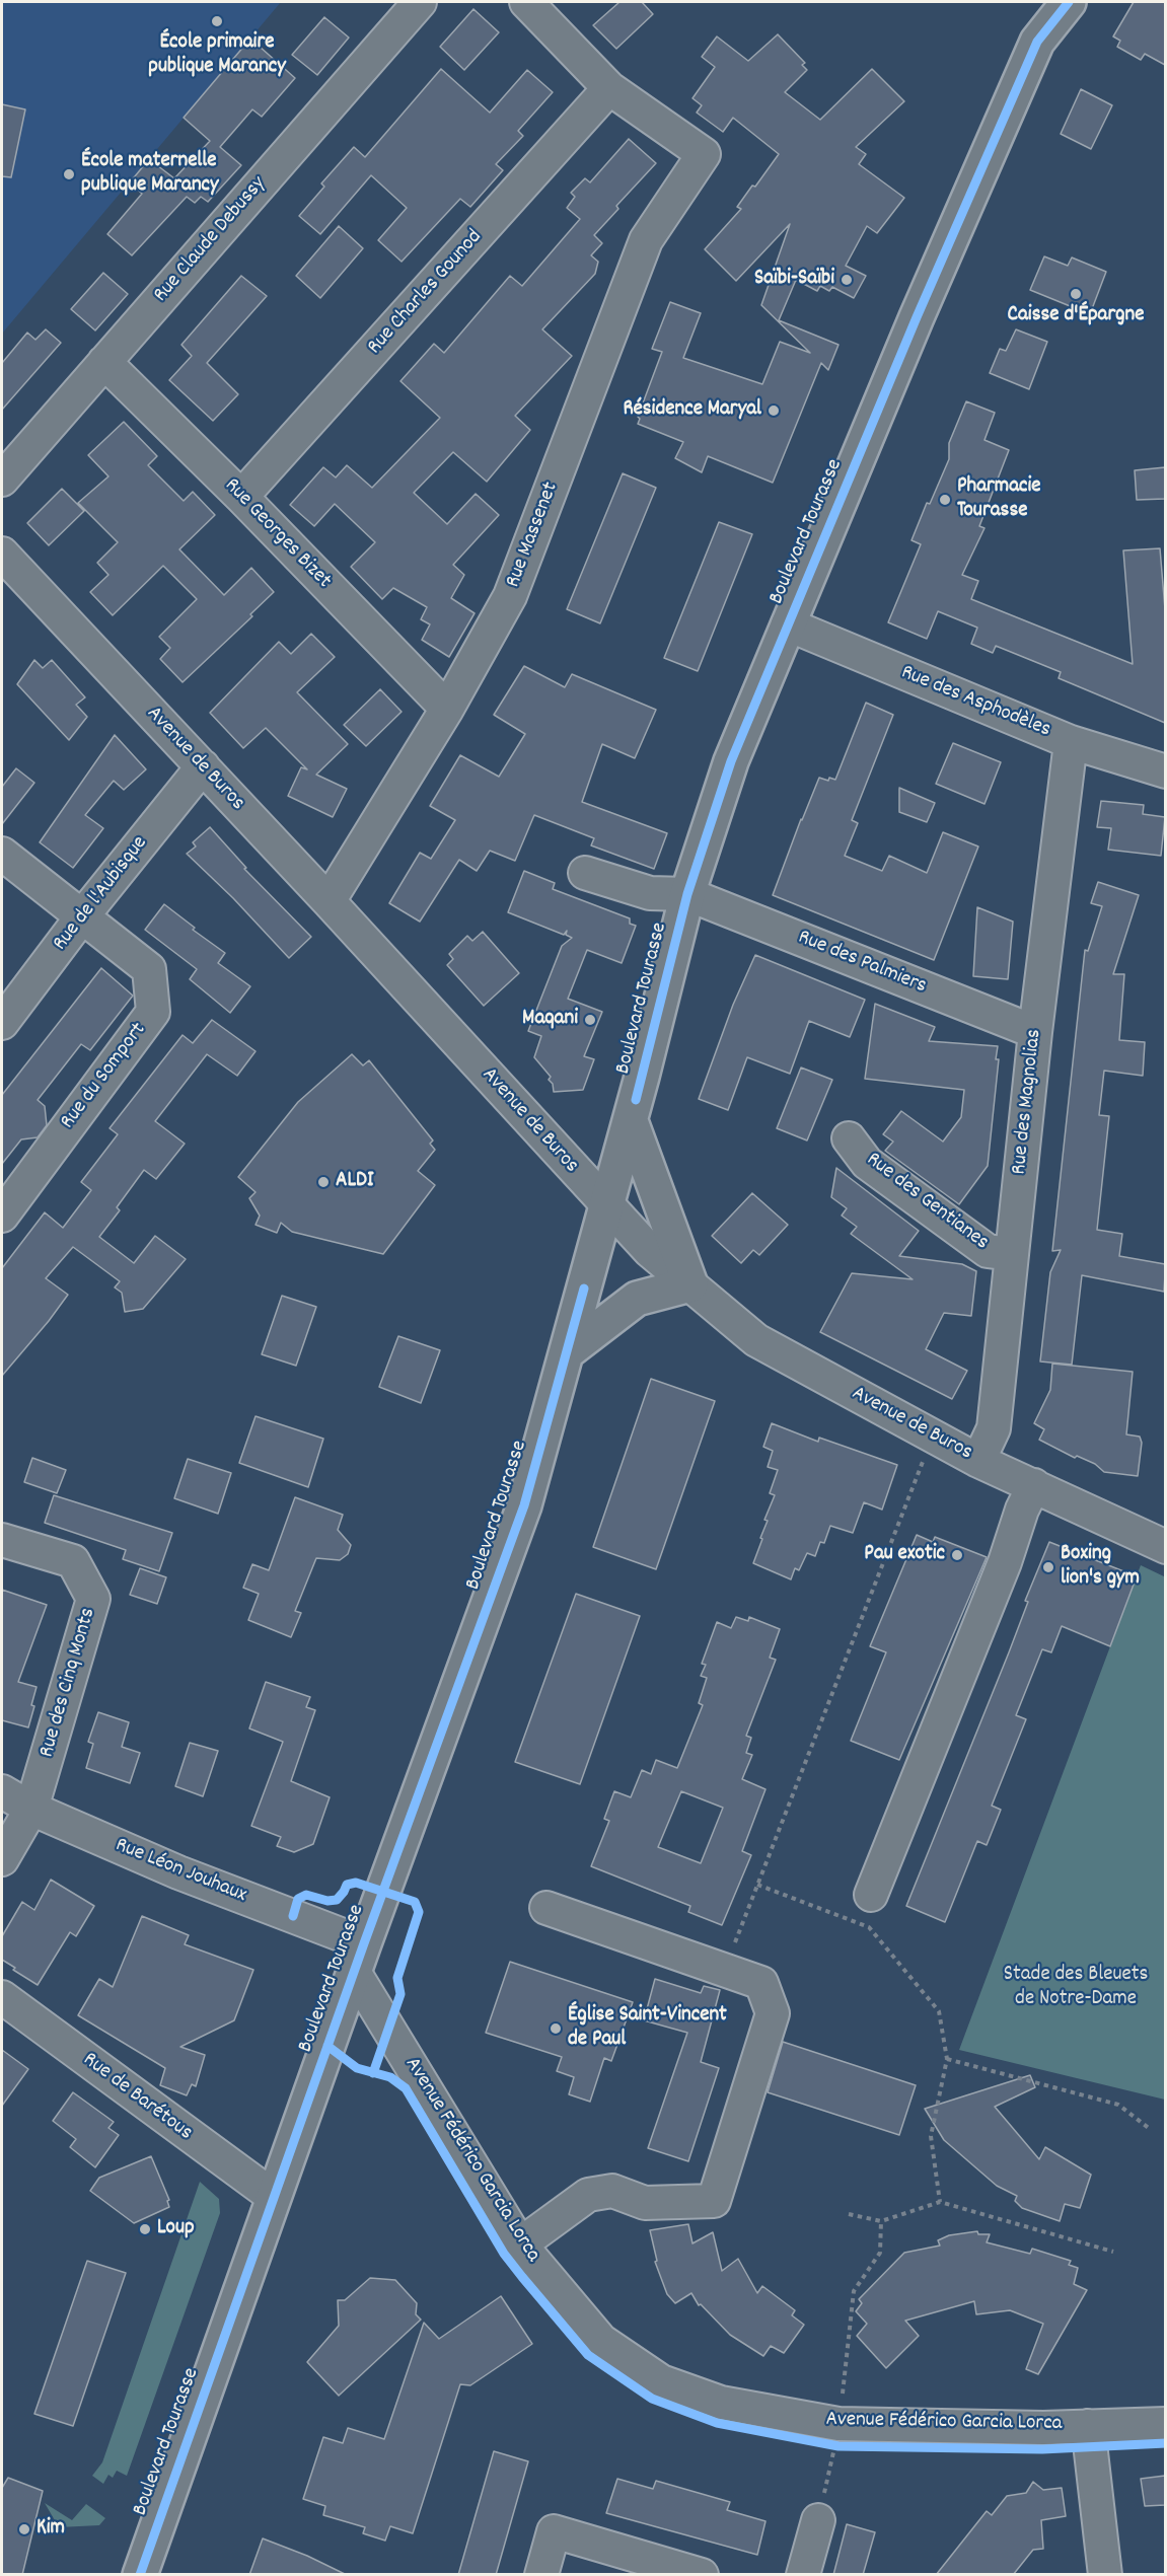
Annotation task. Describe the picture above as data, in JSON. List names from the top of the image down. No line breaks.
{"streets":{"main road":["Boulevard Tourasse"],"street":["Rue Claude Debussy","Rue Charles Gounod","Rue Georges Bizet","Rue Massenet","Rue des Asphodèles","Avenue de Buros","Rue de l'Aubisque","Rue des Palmiers","Rue du Somport","Rue des Magnolias","Rue des Gentianes","Rue des Cinq Monts","Rue Léon Jouhaux","Rue de Barétous","Avenue Fédérico Garcia Lorca"]},"crossings":[["Rue Claude Debussy","Rue Georges Bizet"],["Rue Charles Gounod","Rue Georges Bizet"],["Rue Charles Gounod","Rue Massenet"],["Boulevard Tourasse","Rue des Asphodèles"],["Boulevard Tourasse","Avenue de Buros"],["Boulevard Tourasse","Rue des Palmiers"],["Boulevard Tourasse","Rue Léon Jouhaux"],["Boulevard Tourasse","Rue de Barétous"],["Boulevard Tourasse","Avenue Fédérico Garcia Lorca"],["Rue Georges Bizet","Rue Massenet"],["Rue Massenet","Avenue de Buros"],["Rue des Asphodèles","Rue des Magnolias"],["Avenue de Buros","Rue de l'Aubisque"],["Avenue de Buros","Rue des Magnolias"],["Rue de l'Aubisque","Rue du Somport"],["Rue des Palmiers","Rue des Magnolias"],["Rue des Magnolias","Rue des Gentianes"],["Rue des Cinq Monts","Rue Léon Jouhaux"],["Rue Léon Jouhaux","Avenue Fédérico Garcia Lorca"]],"parks":["Stade des Bleuets de Notre-Dame"],"places":["École primaire publique Marancy","École maternelle publique Marancy","Saïbi-Saïbi","Caisse d'Épargne","Résidence Maryal","Pharmacie Tourasse","Maqani","ALDI","Pau exotic","Boxing lion's gym","Église Saint-Vincent de Paul","Loup","Kim"]}
